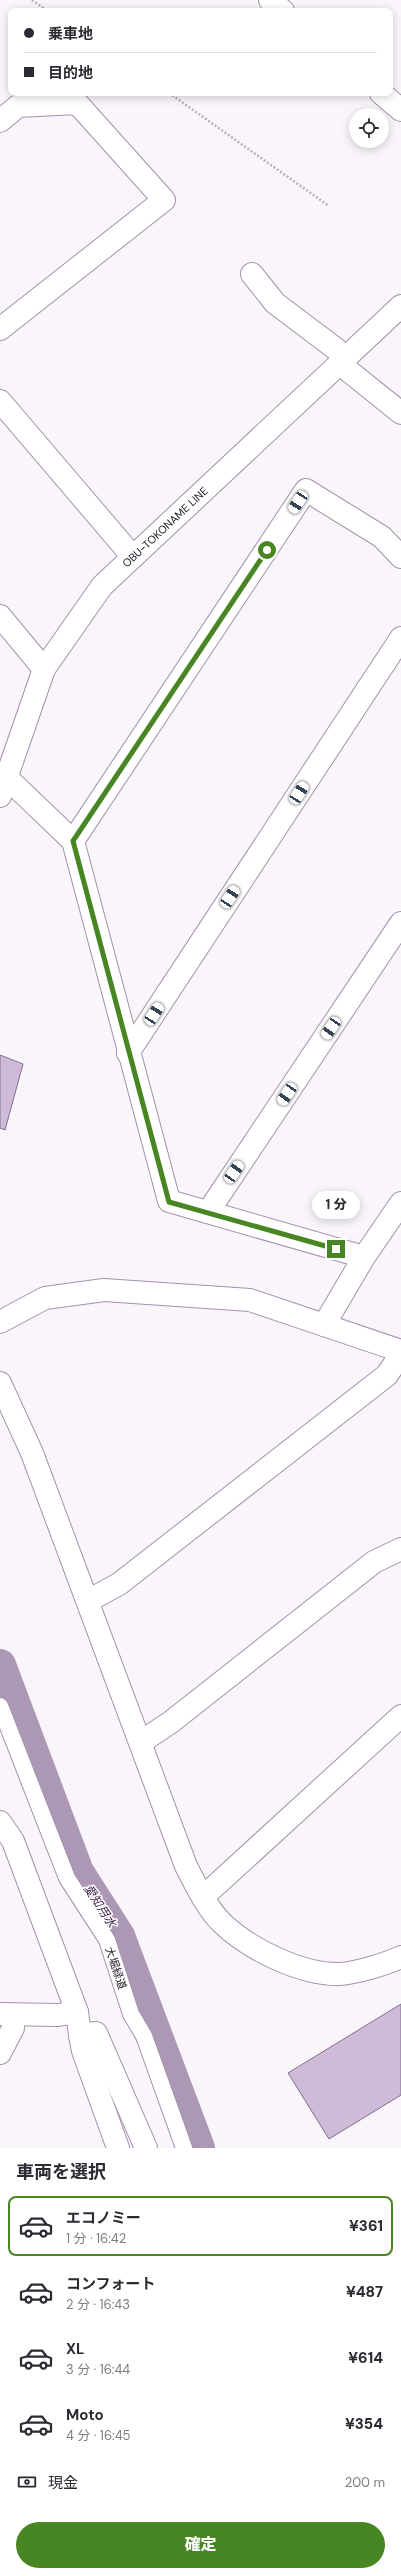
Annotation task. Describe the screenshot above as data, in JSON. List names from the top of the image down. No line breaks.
{"streets":{"street":["OBU-TOKONAME LINE"],"lane":["大堀緑道"]},"water":["愛知用水"],"page":{"banner":["乗車地","目的地"],"bubble":"1 分","heading":"車両を選択","list":[{"name":"エコノミー","note":"1 分 · 16:42","value":"¥361"},{"name":"コンフォート","note":"2 分 · 16:43","value":"¥487"},{"name":"XL","note":"3 分 · 16:44","value":"¥614"},{"name":"Moto","note":"4 分 · 16:45","value":"¥354"}],"pay":["現金","200 m"],"buttons":"確定"}}
